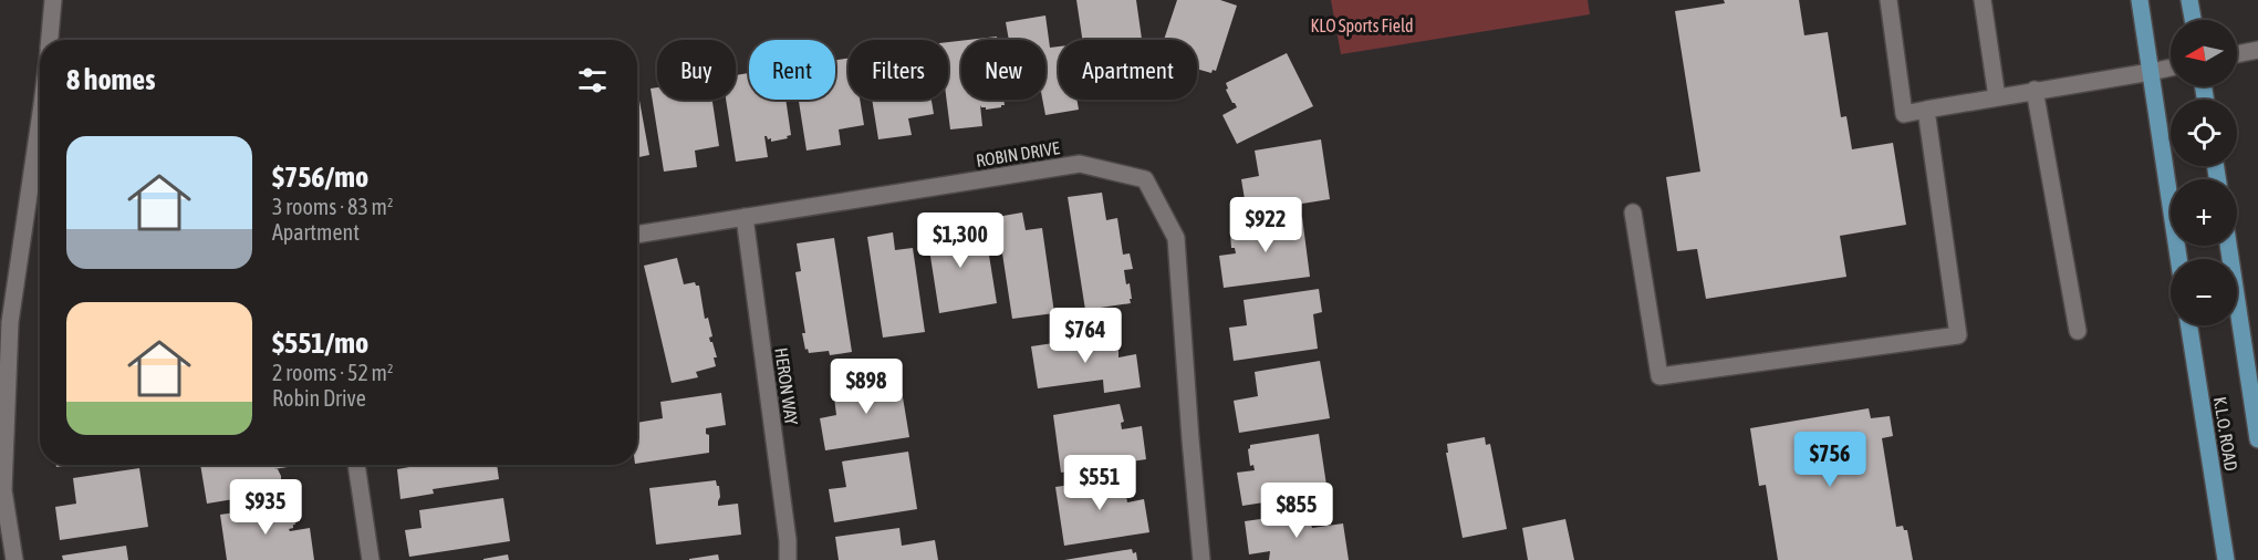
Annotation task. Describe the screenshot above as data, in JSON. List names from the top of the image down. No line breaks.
{"streets":{"main road":["K.L.O. ROAD"],"street":["ROBIN DRIVE","HERON WAY"]},"crossings":[["ROBIN DRIVE","HERON WAY"]],"parks":["KLO Sports Field"],"north":"left","page":{"map_buttons":["+","−"],"chip":["Buy","Rent","Filters","New","Apartment"],"heading":"8 homes","list":[{"name":"$756/mo","note":"3 rooms · 83 m² · Apartment"},{"name":"$551/mo","note":"2 rooms · 52 m² · Robin Drive"}],"price":["$922","$1,300","$764","$898","$756","$551","$935","$855"]}}
